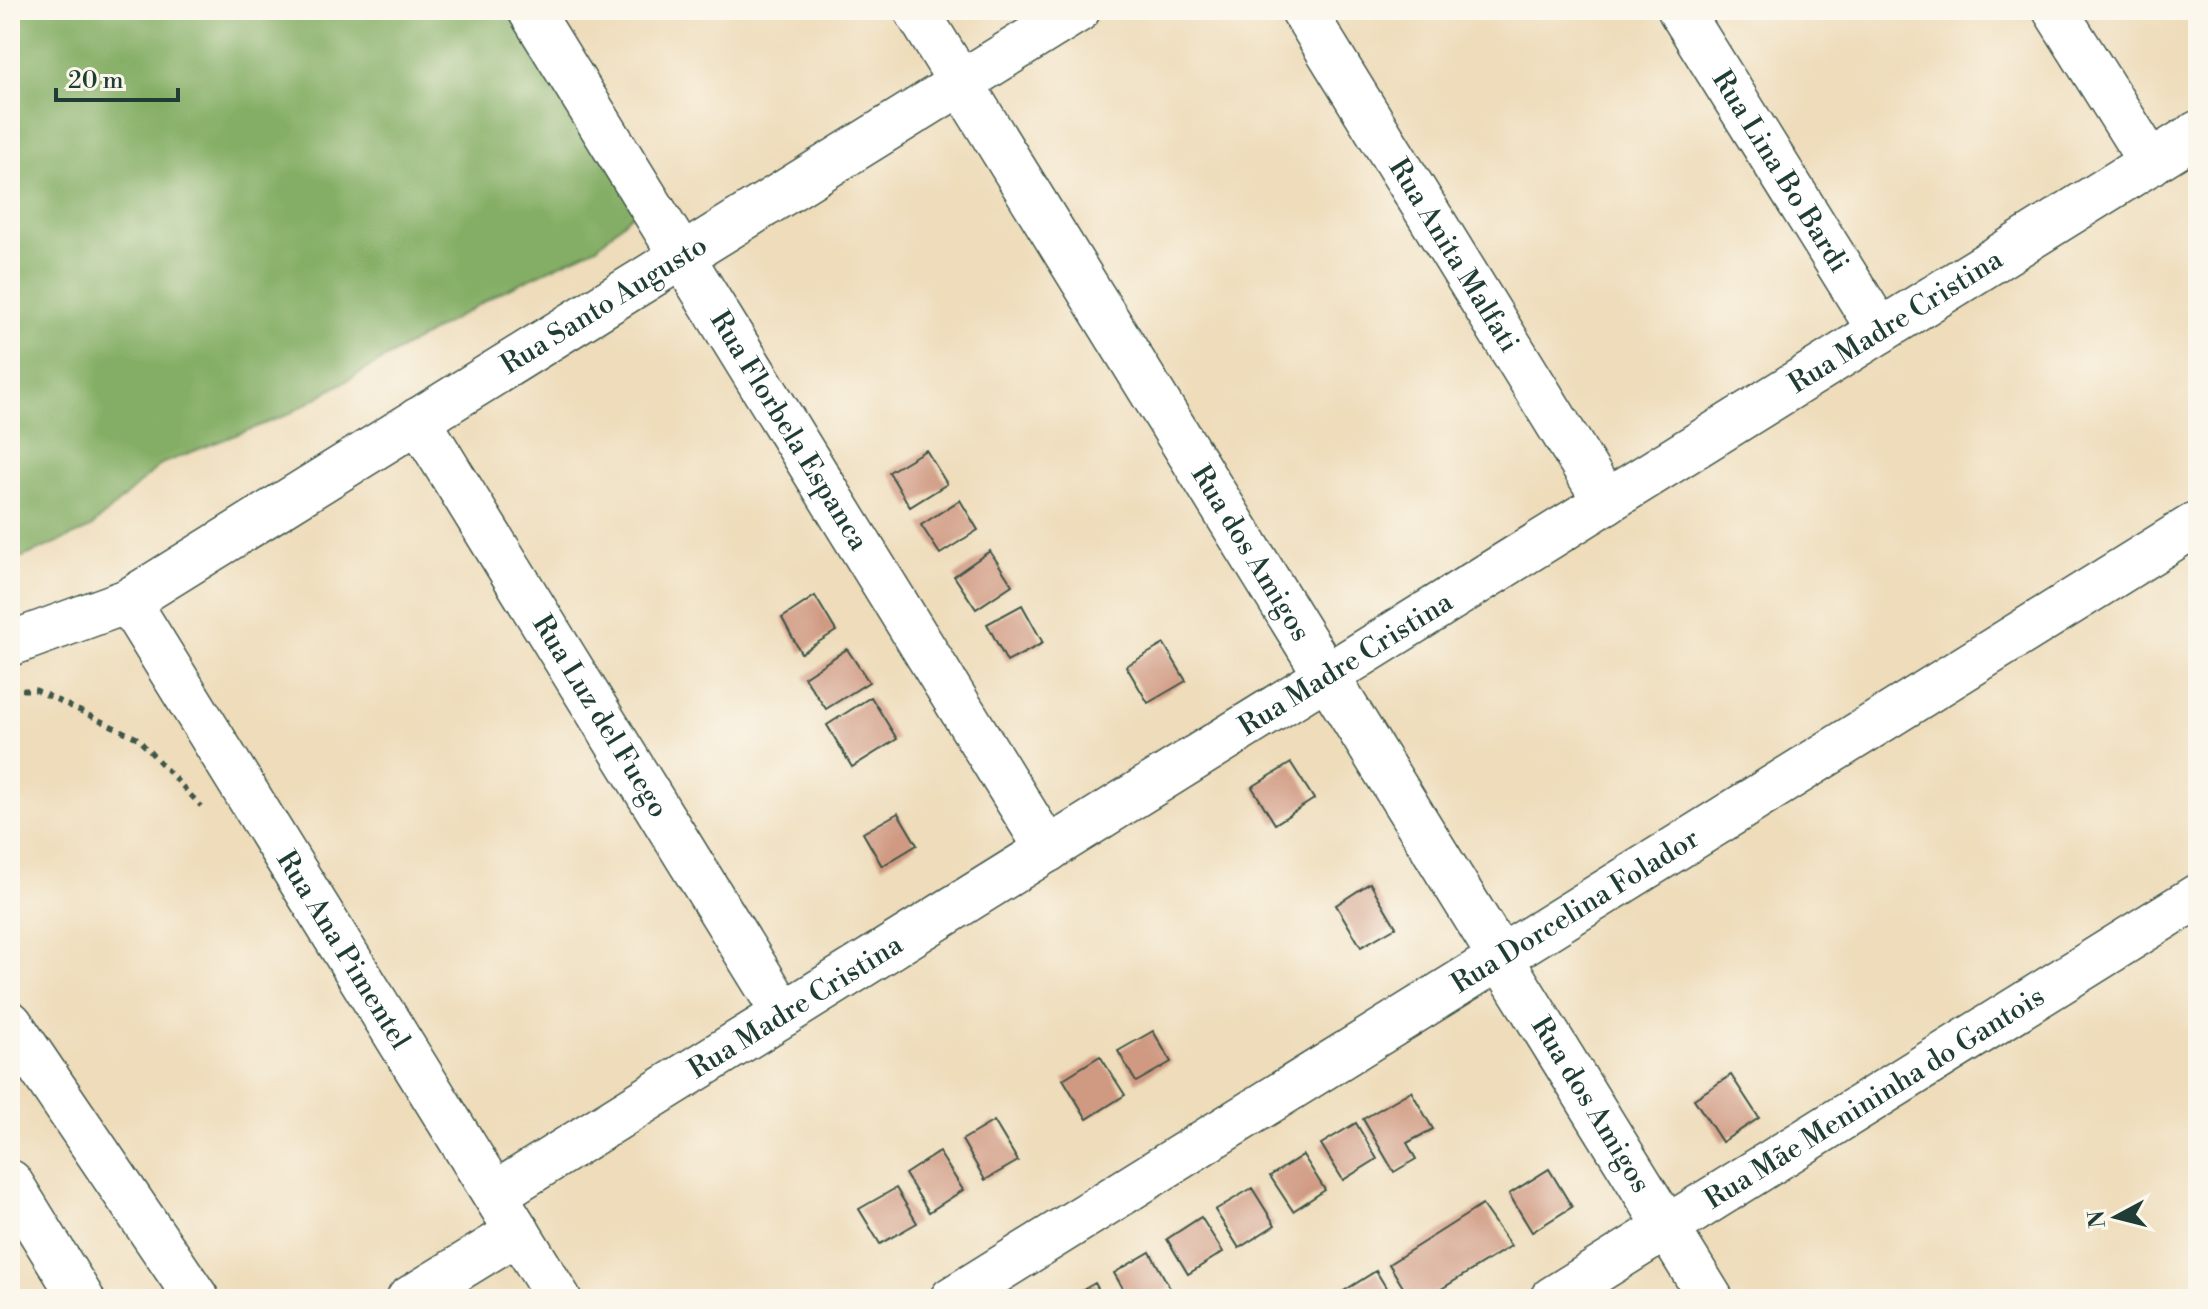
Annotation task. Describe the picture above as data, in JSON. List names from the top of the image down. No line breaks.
{"streets":{"street":["Rua Lina Bo Bardi","Rua Anita Malfati","Rua Santo Augusto","Rua Madre Cristina","Rua Florbela Espanca","Rua dos Amigos","Rua Luz del Fuego","Rua Dorcelina Folador","Rua Ana Pimentel","Rua Mãe Menininha do Gantois"]},"crossings":[["Rua Lina Bo Bardi","Rua Madre Cristina"],["Rua Anita Malfati","Rua Madre Cristina"],["Rua Santo Augusto","Rua Florbela Espanca"],["Rua Santo Augusto","Rua dos Amigos"],["Rua Santo Augusto","Rua Luz del Fuego"],["Rua Santo Augusto","Rua Ana Pimentel"],["Rua Madre Cristina","Rua Florbela Espanca"],["Rua Madre Cristina","Rua dos Amigos"],["Rua Madre Cristina","Rua Luz del Fuego"],["Rua Madre Cristina","Rua Ana Pimentel"],["Rua dos Amigos","Rua Dorcelina Folador"],["Rua dos Amigos","Rua Mãe Menininha do Gantois"]],"scale_bar":"20 m","north":"left"}
